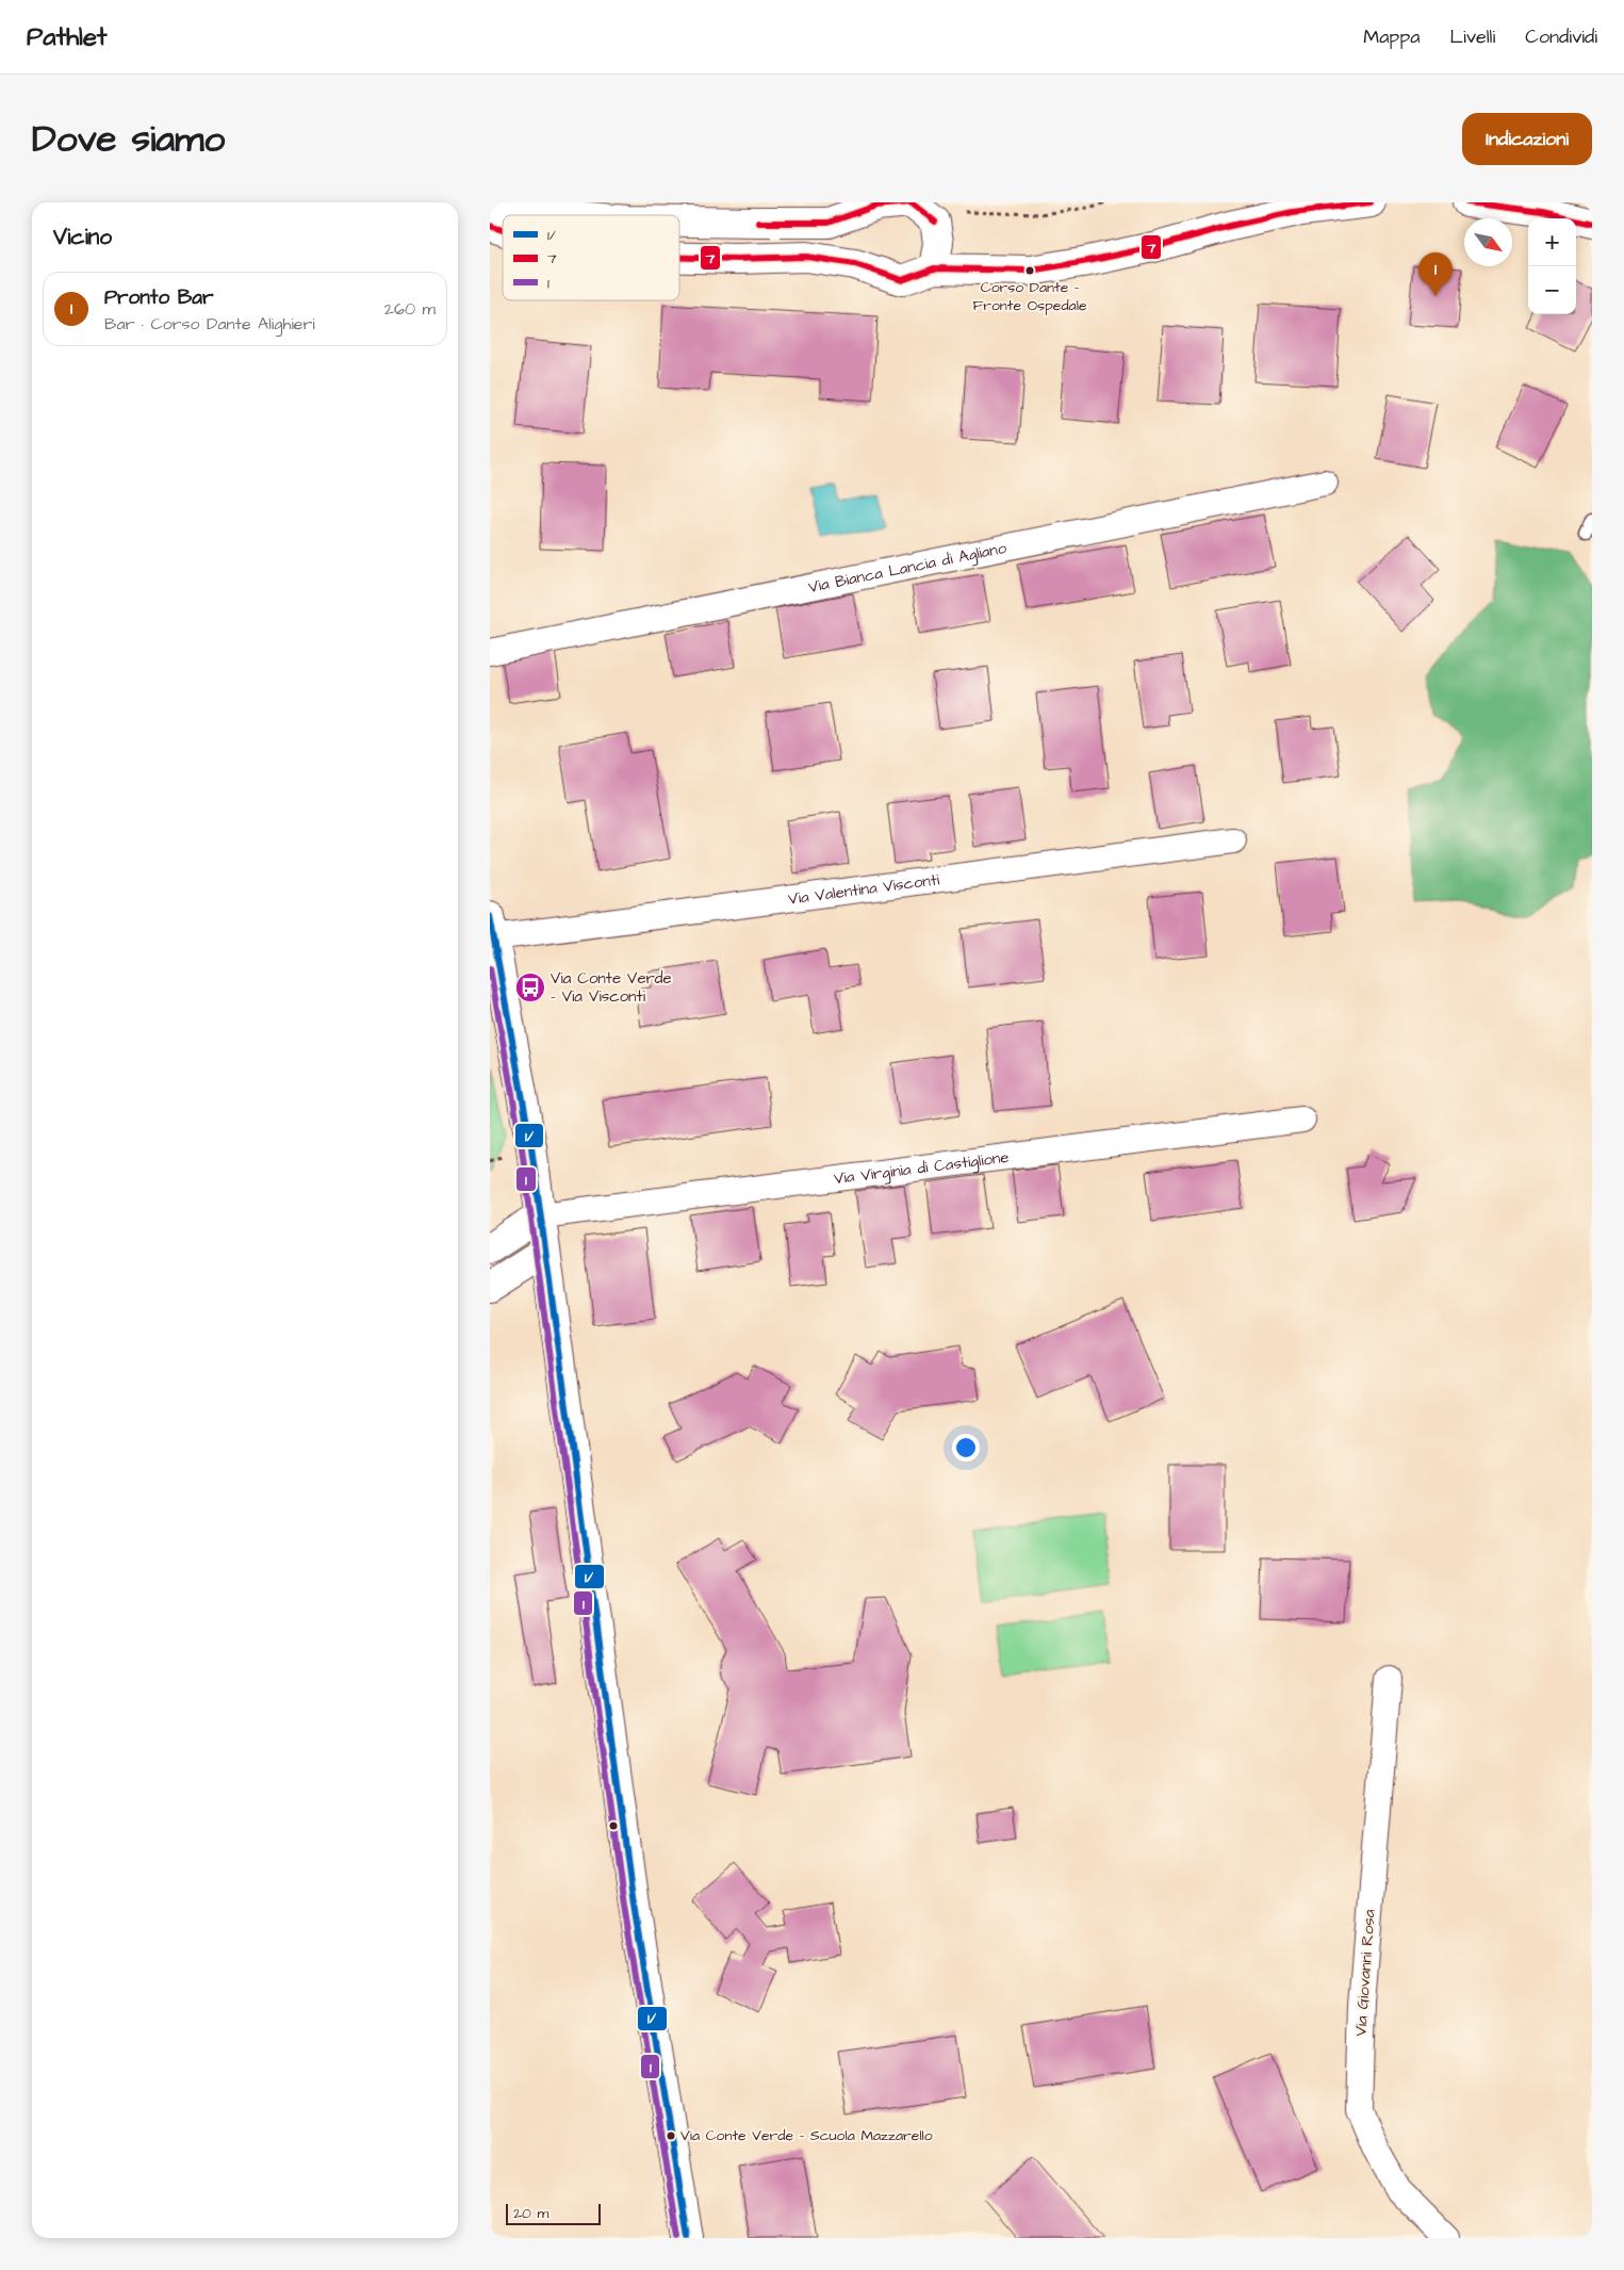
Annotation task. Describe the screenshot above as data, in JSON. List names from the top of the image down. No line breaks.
{"streets":{"street":["Via Bianca Lancia di Agliano","Via Valentina Visconti","Via Virginia di Castiglione","Via Giovanni Rosa"]},"places":{"other":["Corso Dante – Fronte Ospedale","Via Conte Verde – Scuola Mazzarello"],"bus stop":["Via Conte Verde – Via Visconti"]},"lines":["transit line 7","transit line 1/","transit line 1"],"legend":["1/","7","1"],"scale_bar":"20 m","north":"bottom right","page":{"header":"Pathlet","nav":["Mappa","Livelli","Condividi"],"title":"Dove siamo","buttons":"Indicazioni","heading":"Vicino","map_buttons":["+","−"],"pins":"1","list":[{"mark":"1","name":"Pronto Bar","note":"Bar · Corso Dante Alighieri","value":"260 m"}],"scale":"20 m"}}
